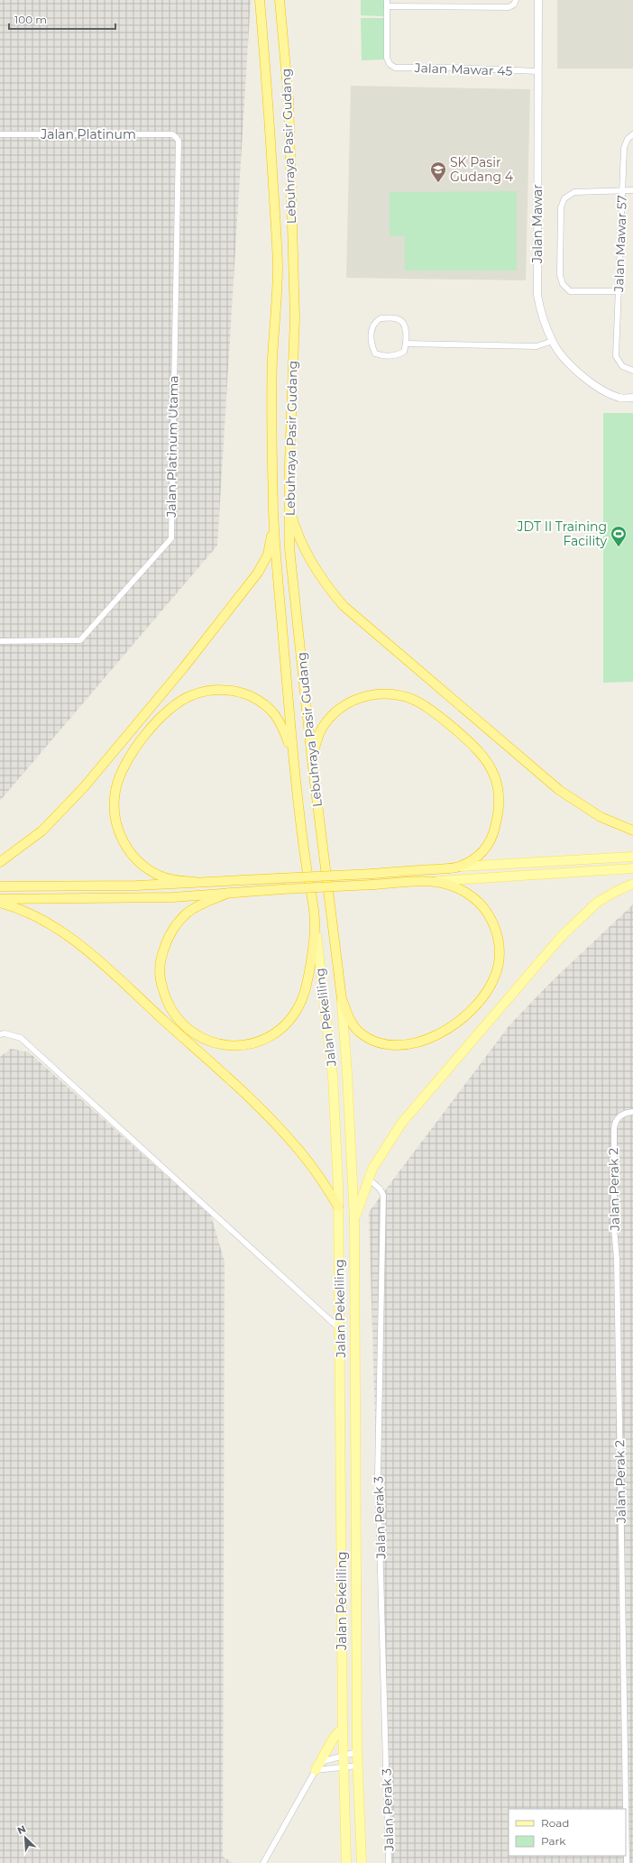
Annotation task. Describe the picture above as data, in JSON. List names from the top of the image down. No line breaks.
{"streets":{"highway":["Lebuhraya Pasir Gudang","Jalan Pekeliling"],"street":["Jalan Mawar 45","Jalan Platinum","Jalan Mawar","Jalan Mawar 57","Jalan Platinum Utama","Jalan Perak 2","Jalan Perak 3"]},"crossings":[["Jalan Mawar 45","Jalan Mawar"],["Jalan Platinum","Jalan Platinum Utama"],["Lebuhraya Pasir Gudang","Jalan Pekeliling"]],"places":{"school or university":["SK Pasir Gudang 4"],"sports":["JDT II Training Facility"]},"legend":["Road","Park"],"scale_bar":"100 m","north":"top left"}
